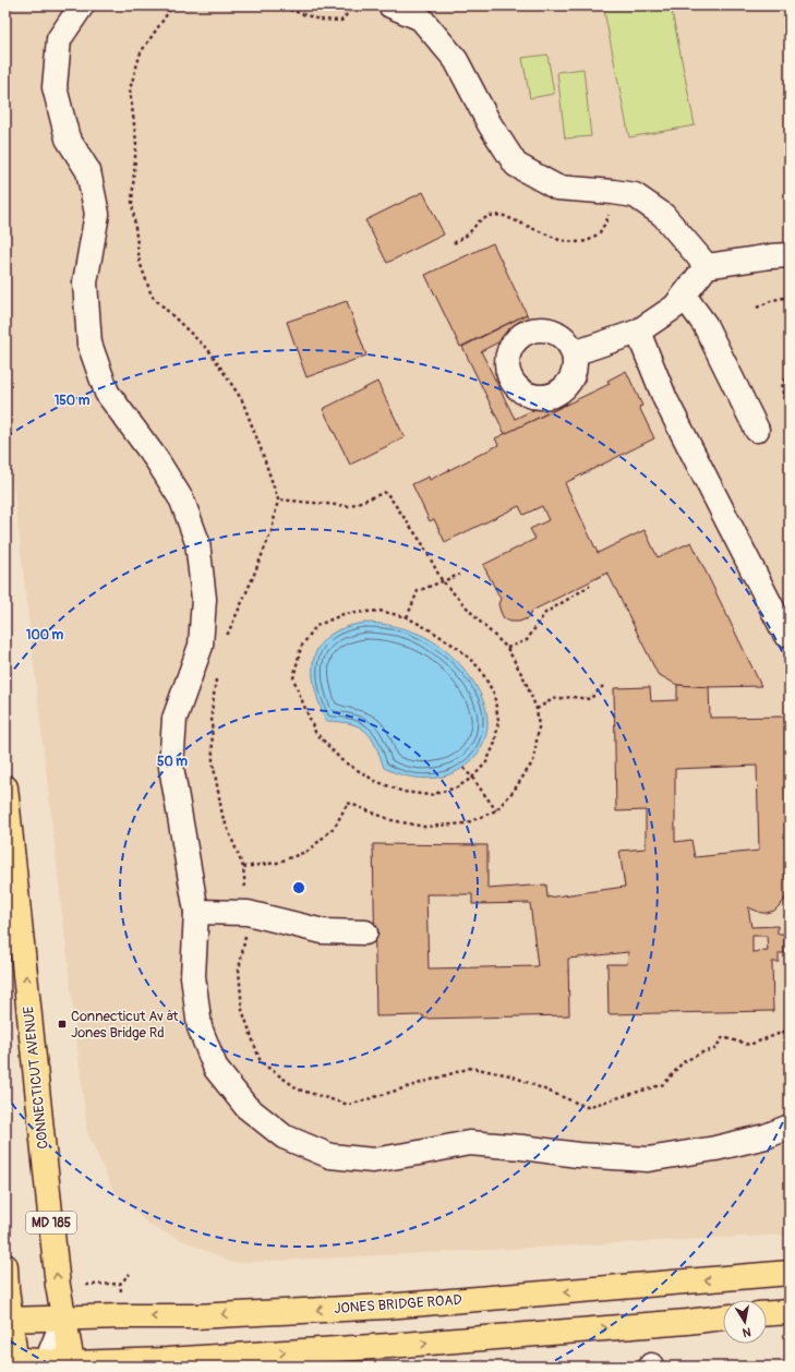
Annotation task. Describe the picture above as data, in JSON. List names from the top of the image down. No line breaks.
{"streets":{"main road":["CONNECTICUT AVENUE","MD 185","JONES BRIDGE ROAD"]},"crossings":[["CONNECTICUT AVENUE","JONES BRIDGE ROAD"]],"one_way":["CONNECTICUT AVENUE"],"places":{"transit":["Connecticut Av at Jones Bridge Rd"]},"north":"bottom","rings":["150 m","100 m","50 m"]}
